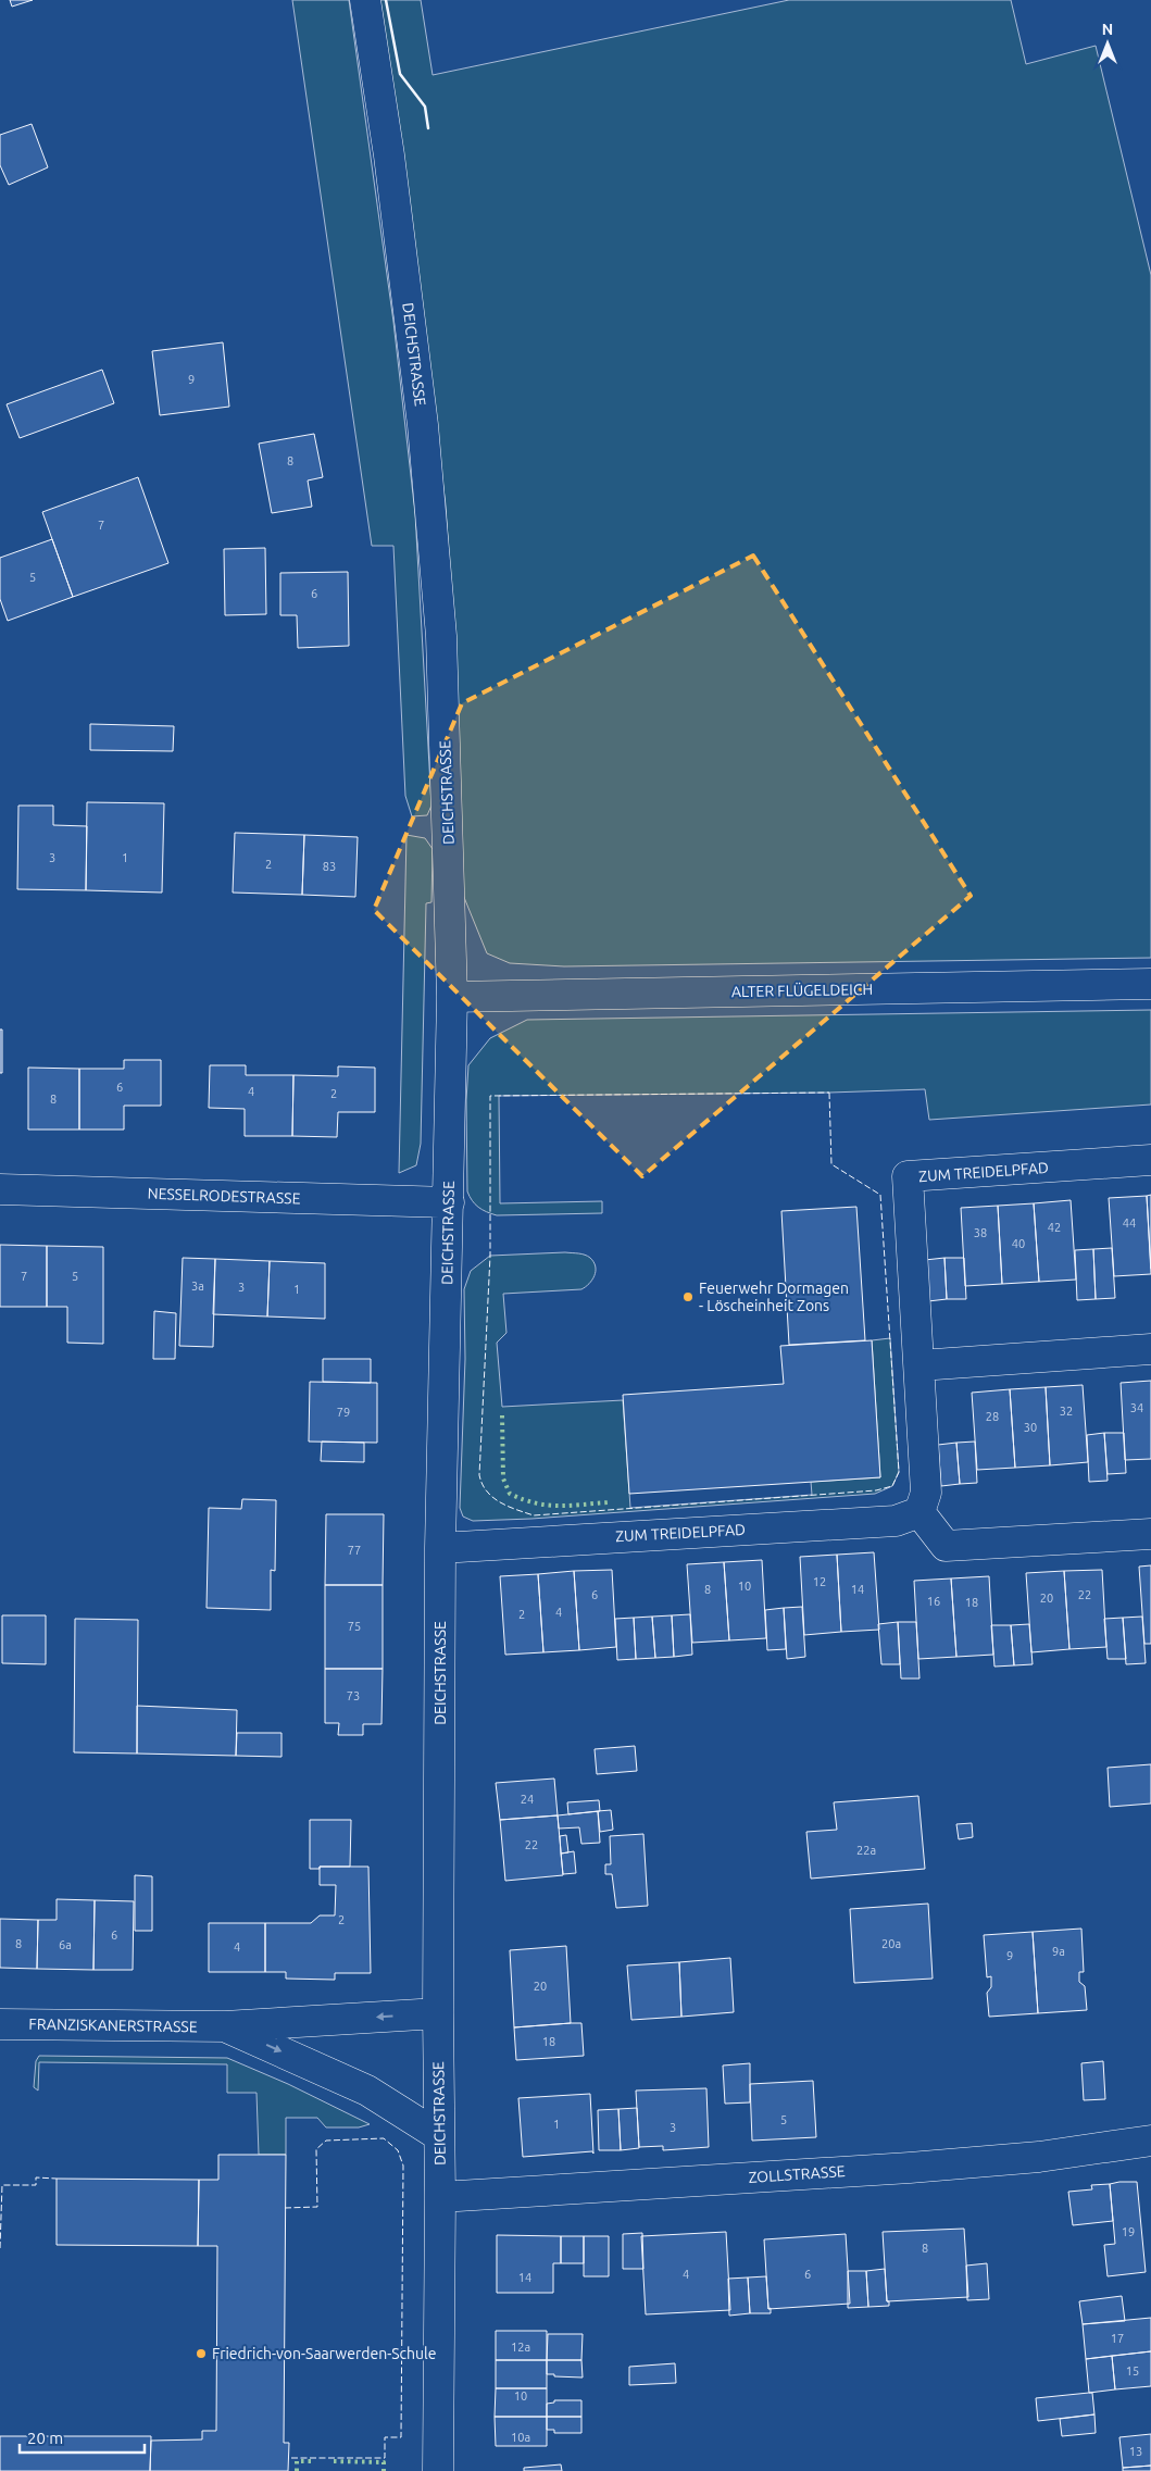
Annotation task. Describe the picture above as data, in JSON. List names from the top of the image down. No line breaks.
{"streets":{"street":["DEICHSTRASSE","ALTER FLÜGELDEICH","ZUM TREIDELPFAD","NESSELRODESTRASSE","FRANZISKANERSTRASSE","ZOLLSTRASSE"]},"crossings":[["DEICHSTRASSE","ALTER FLÜGELDEICH"],["DEICHSTRASSE","ZUM TREIDELPFAD"],["DEICHSTRASSE","NESSELRODESTRASSE"],["DEICHSTRASSE","FRANZISKANERSTRASSE"],["DEICHSTRASSE","ZOLLSTRASSE"]],"places":["Feuerwehr Dormagen - Löscheinheit Zons","Friedrich-von-Saarwerden-Schule"],"house_numbers":["9","8","7","5","6","3","1","2","83","6","4","2","8","44","42","38","40","7","5","3a","3","1","34","32","79","28","30","77","12","10","8","14","6","22","20","16","18","4","2","75","73","24","22","22a","2","6","8","20a","6a","4","9a","9","20","18","5","1","3","19","8","4","6","14","17","12a","15","10","10a","13"],"scale_bar":"20 m","north":"top"}
